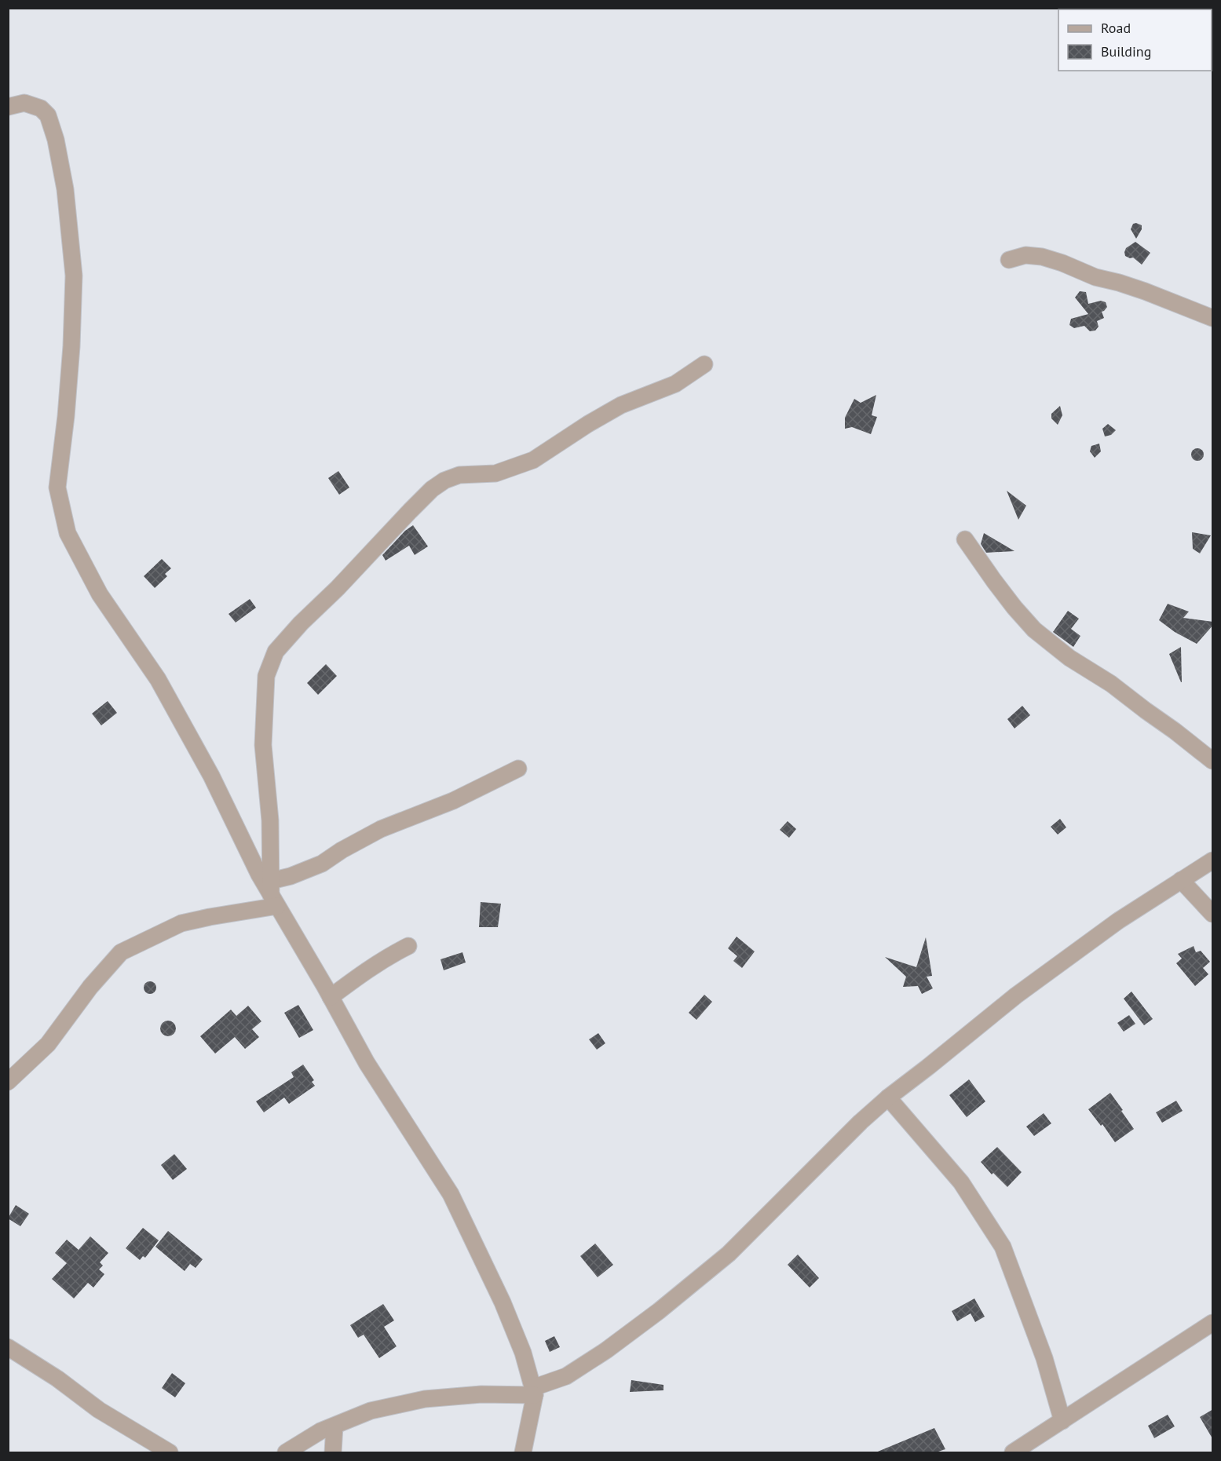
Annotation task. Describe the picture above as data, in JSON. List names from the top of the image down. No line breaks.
{"legend":["Road","Building"]}
